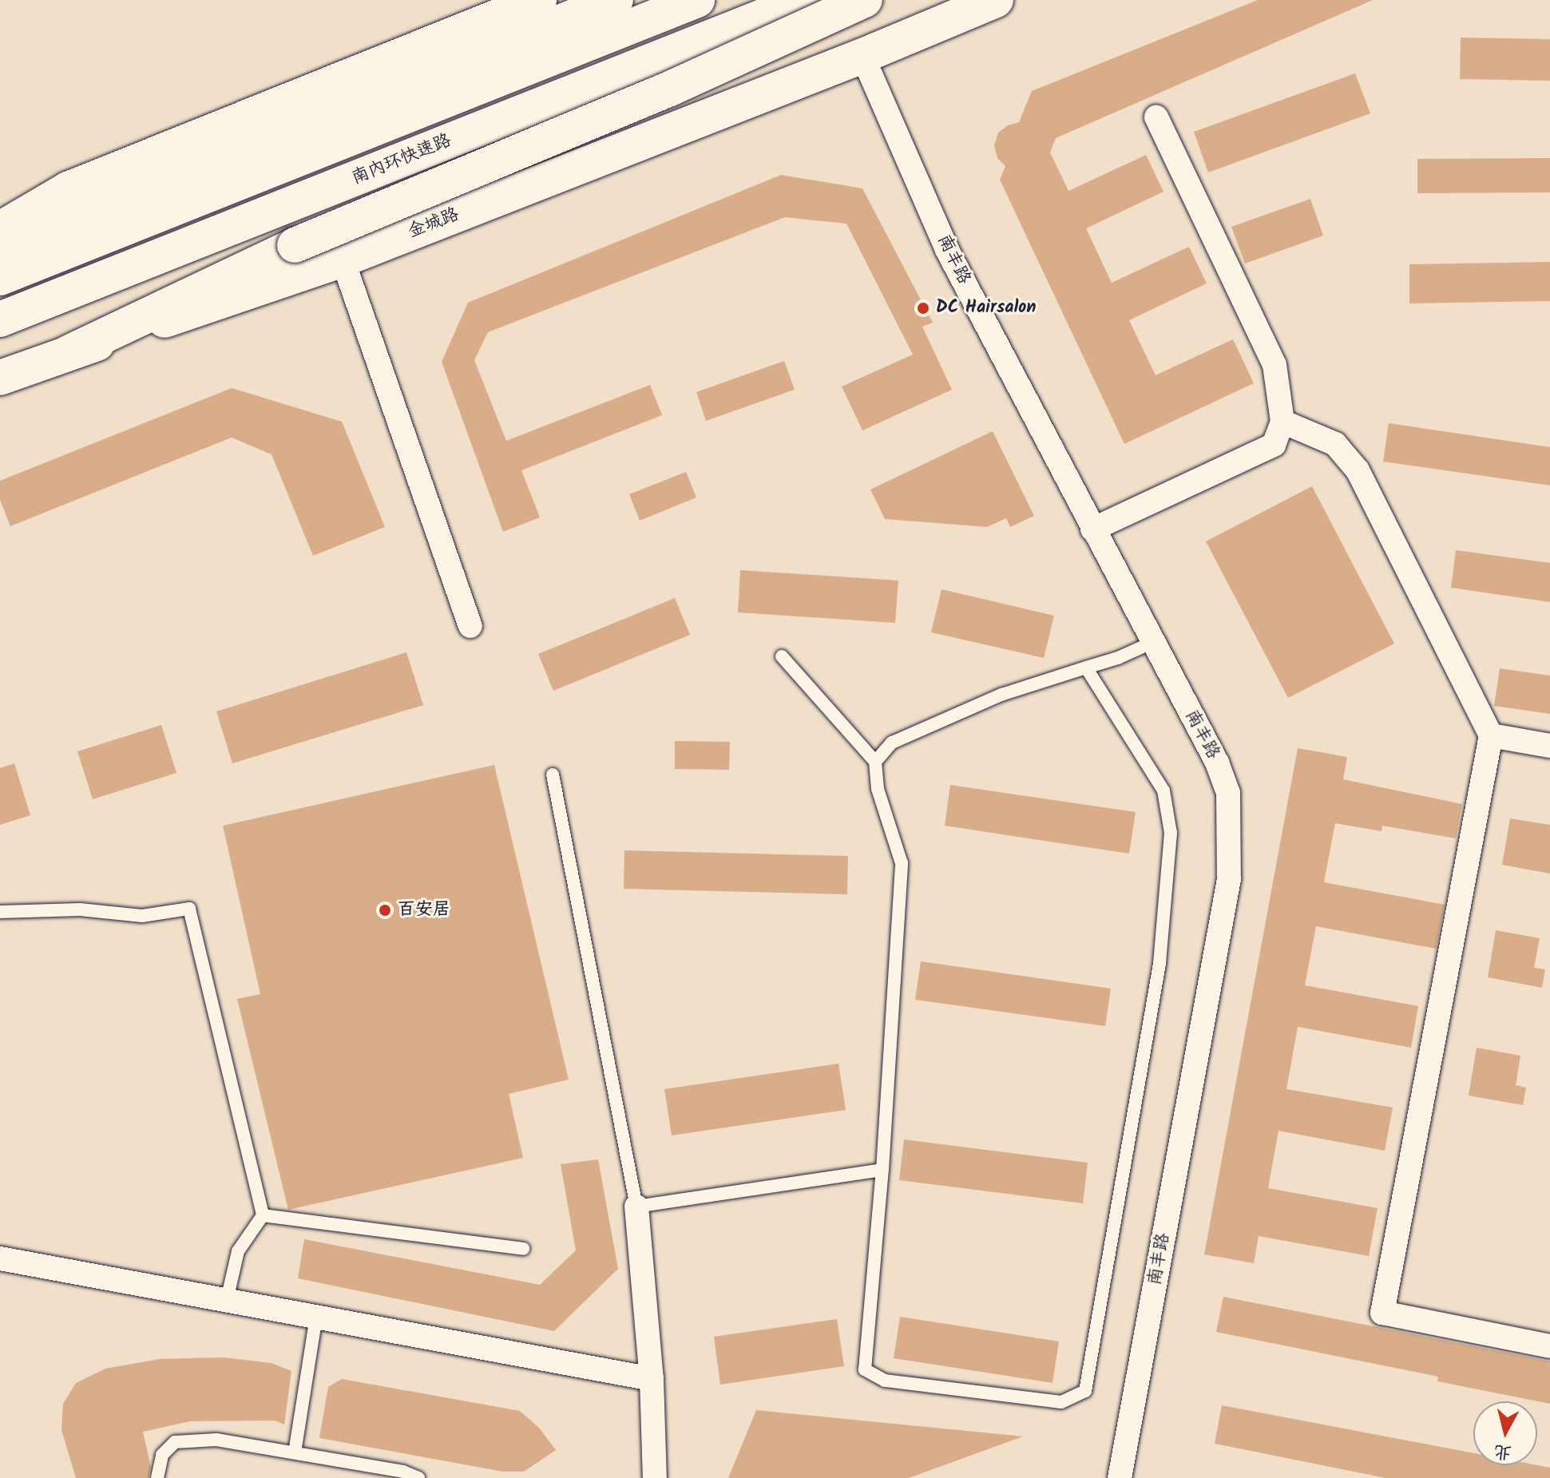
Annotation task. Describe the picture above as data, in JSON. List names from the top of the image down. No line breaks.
{"streets":{"main road":["南内环快速路","金城路"],"street":["南丰路"]},"crossings":[["金城路","南丰路"]],"places":["DC Hairsalon","百安居"],"north":"bottom"}
